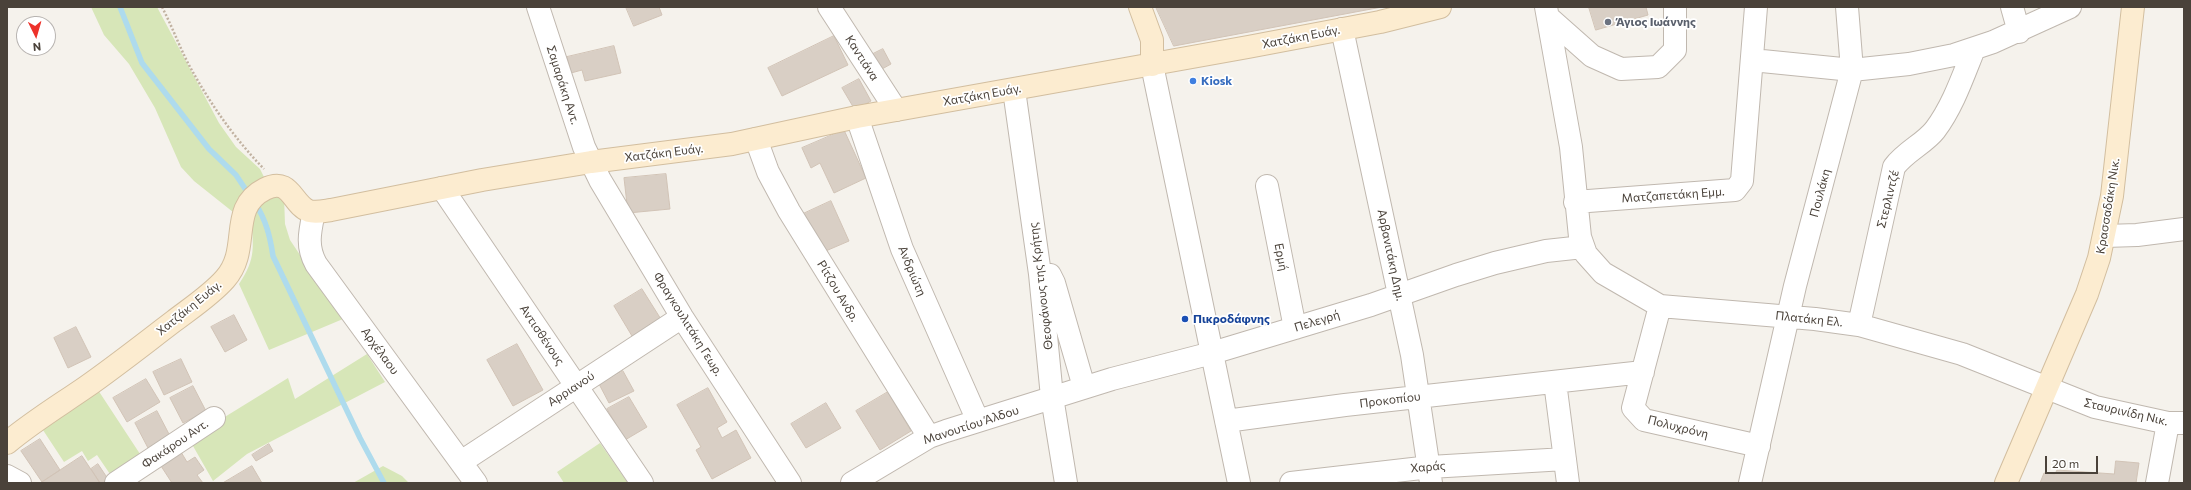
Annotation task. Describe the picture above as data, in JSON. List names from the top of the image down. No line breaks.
{"streets":{"street":["Χατζάκη Ευάγ.","Καντιάνα","Σαμαράκη Αντ.","Πουλάκη","Ματζαπετάκη Εμμ.","Στερλιντζέ","Κρασσαδάκη Νικ.","Αρβανιτάκη Δημ.","Ερμή","Ανδριώτη","Θεοφάνους της Κρήτης","Ρίτζου Ανδρ.","Πλατάκη Ελ.","Πελεγρή","Φραγκουλιτάκη Γεωρ.","Αντισθένους","Αρχέλαου","Αρριανού","Προκοπίου","Σταυρινίδη Νικ.","Μανουτίου Άλδου","Πολυχρόνη","Φακάρου Αντ.","Χαράς"]},"crossings":[["Χατζάκη Ευάγ.","Καντιάνα"],["Χατζάκη Ευάγ.","Σαμαράκη Αντ."],["Χατζάκη Ευάγ.","Αρβανιτάκη Δημ."],["Χατζάκη Ευάγ.","Ανδριώτη"],["Χατζάκη Ευάγ.","Θεοφάνους της Κρήτης"],["Χατζάκη Ευάγ.","Ρίτζου Ανδρ."],["Χατζάκη Ευάγ.","Φραγκουλιτάκη Γεωρ."],["Χατζάκη Ευάγ.","Αντισθένους"],["Χατζάκη Ευάγ.","Αρχέλαου"],["Σαμαράκη Αντ.","Φραγκουλιτάκη Γεωρ."],["Πουλάκη","Πλατάκη Ελ."],["Πουλάκη","Πολυχρόνη"],["Στερλιντζέ","Πλατάκη Ελ."],["Κρασσαδάκη Νικ.","Πλατάκη Ελ."],["Κρασσαδάκη Νικ.","Σταυρινίδη Νικ."],["Αρβανιτάκη Δημ.","Πελεγρή"],["Αρβανιτάκη Δημ.","Προκοπίου"],["Αρβανιτάκη Δημ.","Χαράς"],["Ερμή","Πελεγρή"],["Ανδριώτη","Μανουτίου Άλδου"],["Θεοφάνους της Κρήτης","Πελεγρή"],["Θεοφάνους της Κρήτης","Μανουτίου Άλδου"],["Ρίτζου Ανδρ.","Μανουτίου Άλδου"],["Πλατάκη Ελ.","Πελεγρή"],["Πλατάκη Ελ.","Σταυρινίδη Νικ."],["Πλατάκη Ελ.","Πολυχρόνη"],["Πελεγρή","Μανουτίου Άλδου"],["Φραγκουλιτάκη Γεωρ.","Αρριανού"],["Αντισθένους","Αρριανού"],["Αρχέλαου","Αρριανού"],["Προκοπίου","Πολυχρόνη"]],"places":["Άγιος Ιωάννης","Kiosk","Πικροδάφνης"],"scale_bar":"20 m","north":"bottom"}
